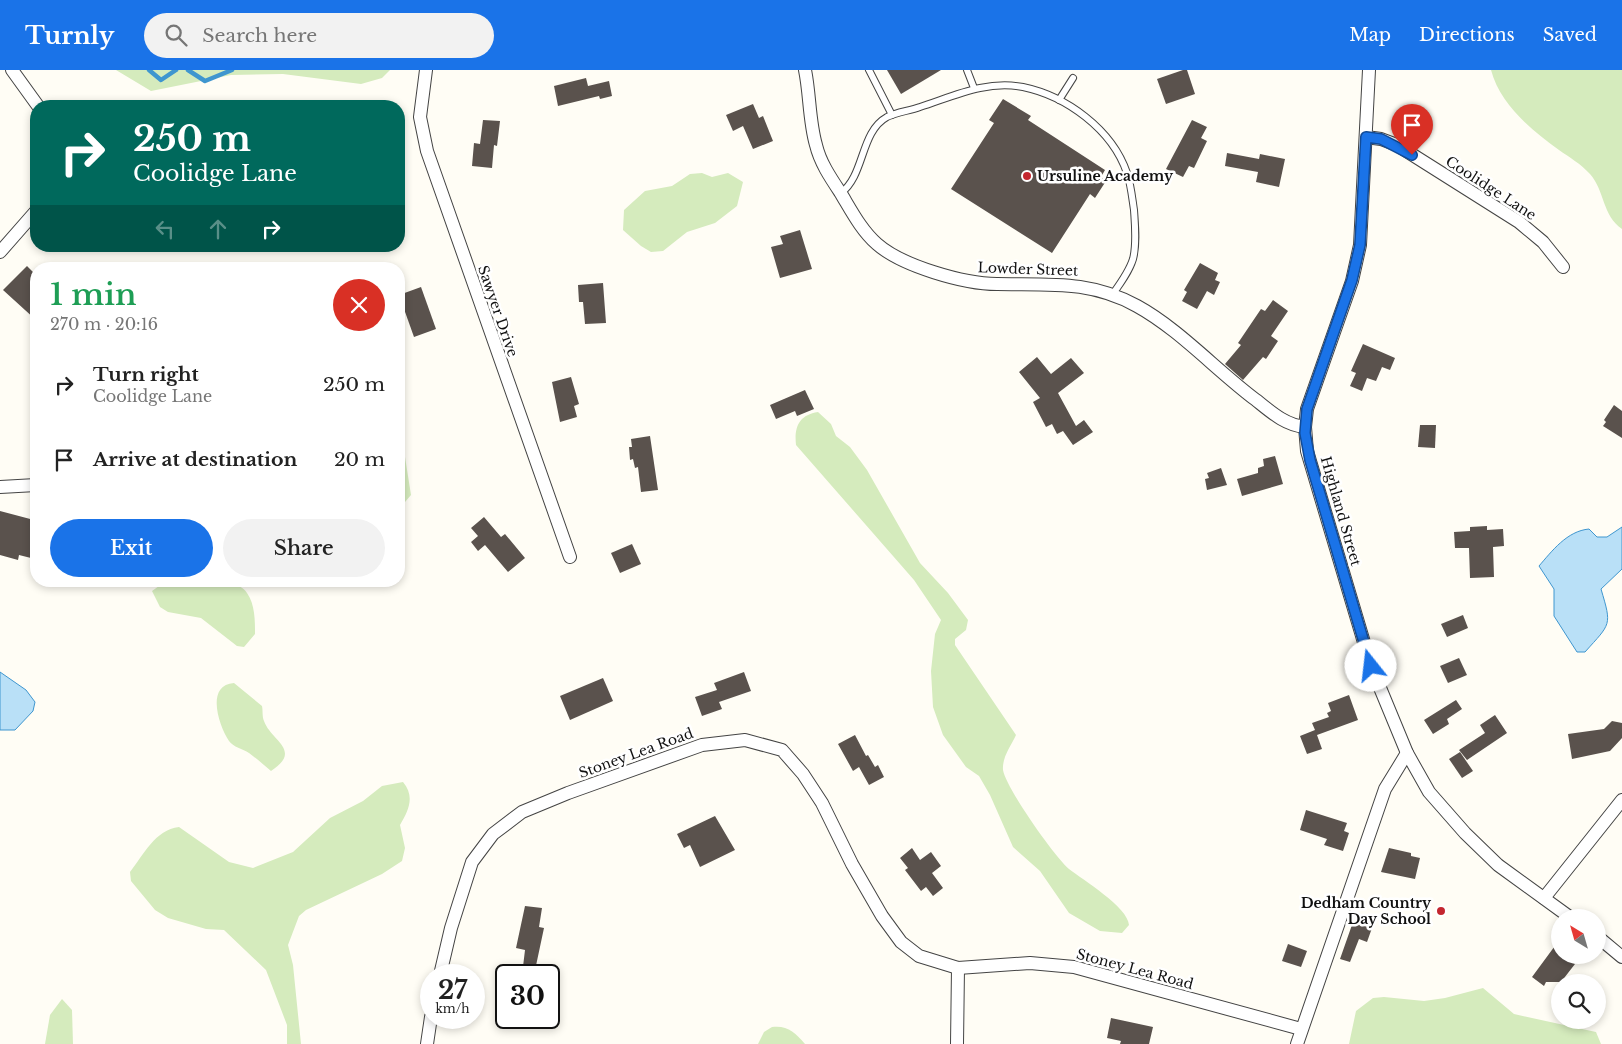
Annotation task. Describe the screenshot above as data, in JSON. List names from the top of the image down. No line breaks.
{"streets":{"street":["Coolidge Lane","Lowder Street","Sawyer Drive","Highland Street","Stoney Lea Road"]},"crossings":[["Coolidge Lane","Highland Street"],["Lowder Street","Highland Street"]],"places":["Ursuline Academy","Dedham Country Day School"],"north":"top left","page":{"header":"Turnly","search":"Search here","nav":["Map","Directions","Saved"],"turn":["250 m","Coolidge Lane"],"heading":["1 min","270 m · 20:16"],"list":[{"name":"Turn right","note":"Coolidge Lane","value":"250 m"},{"name":"Arrive at destination","value":"20 m"}],"buttons":["Exit","Share"],"speed":"27 km/h","limit":"30"}}
